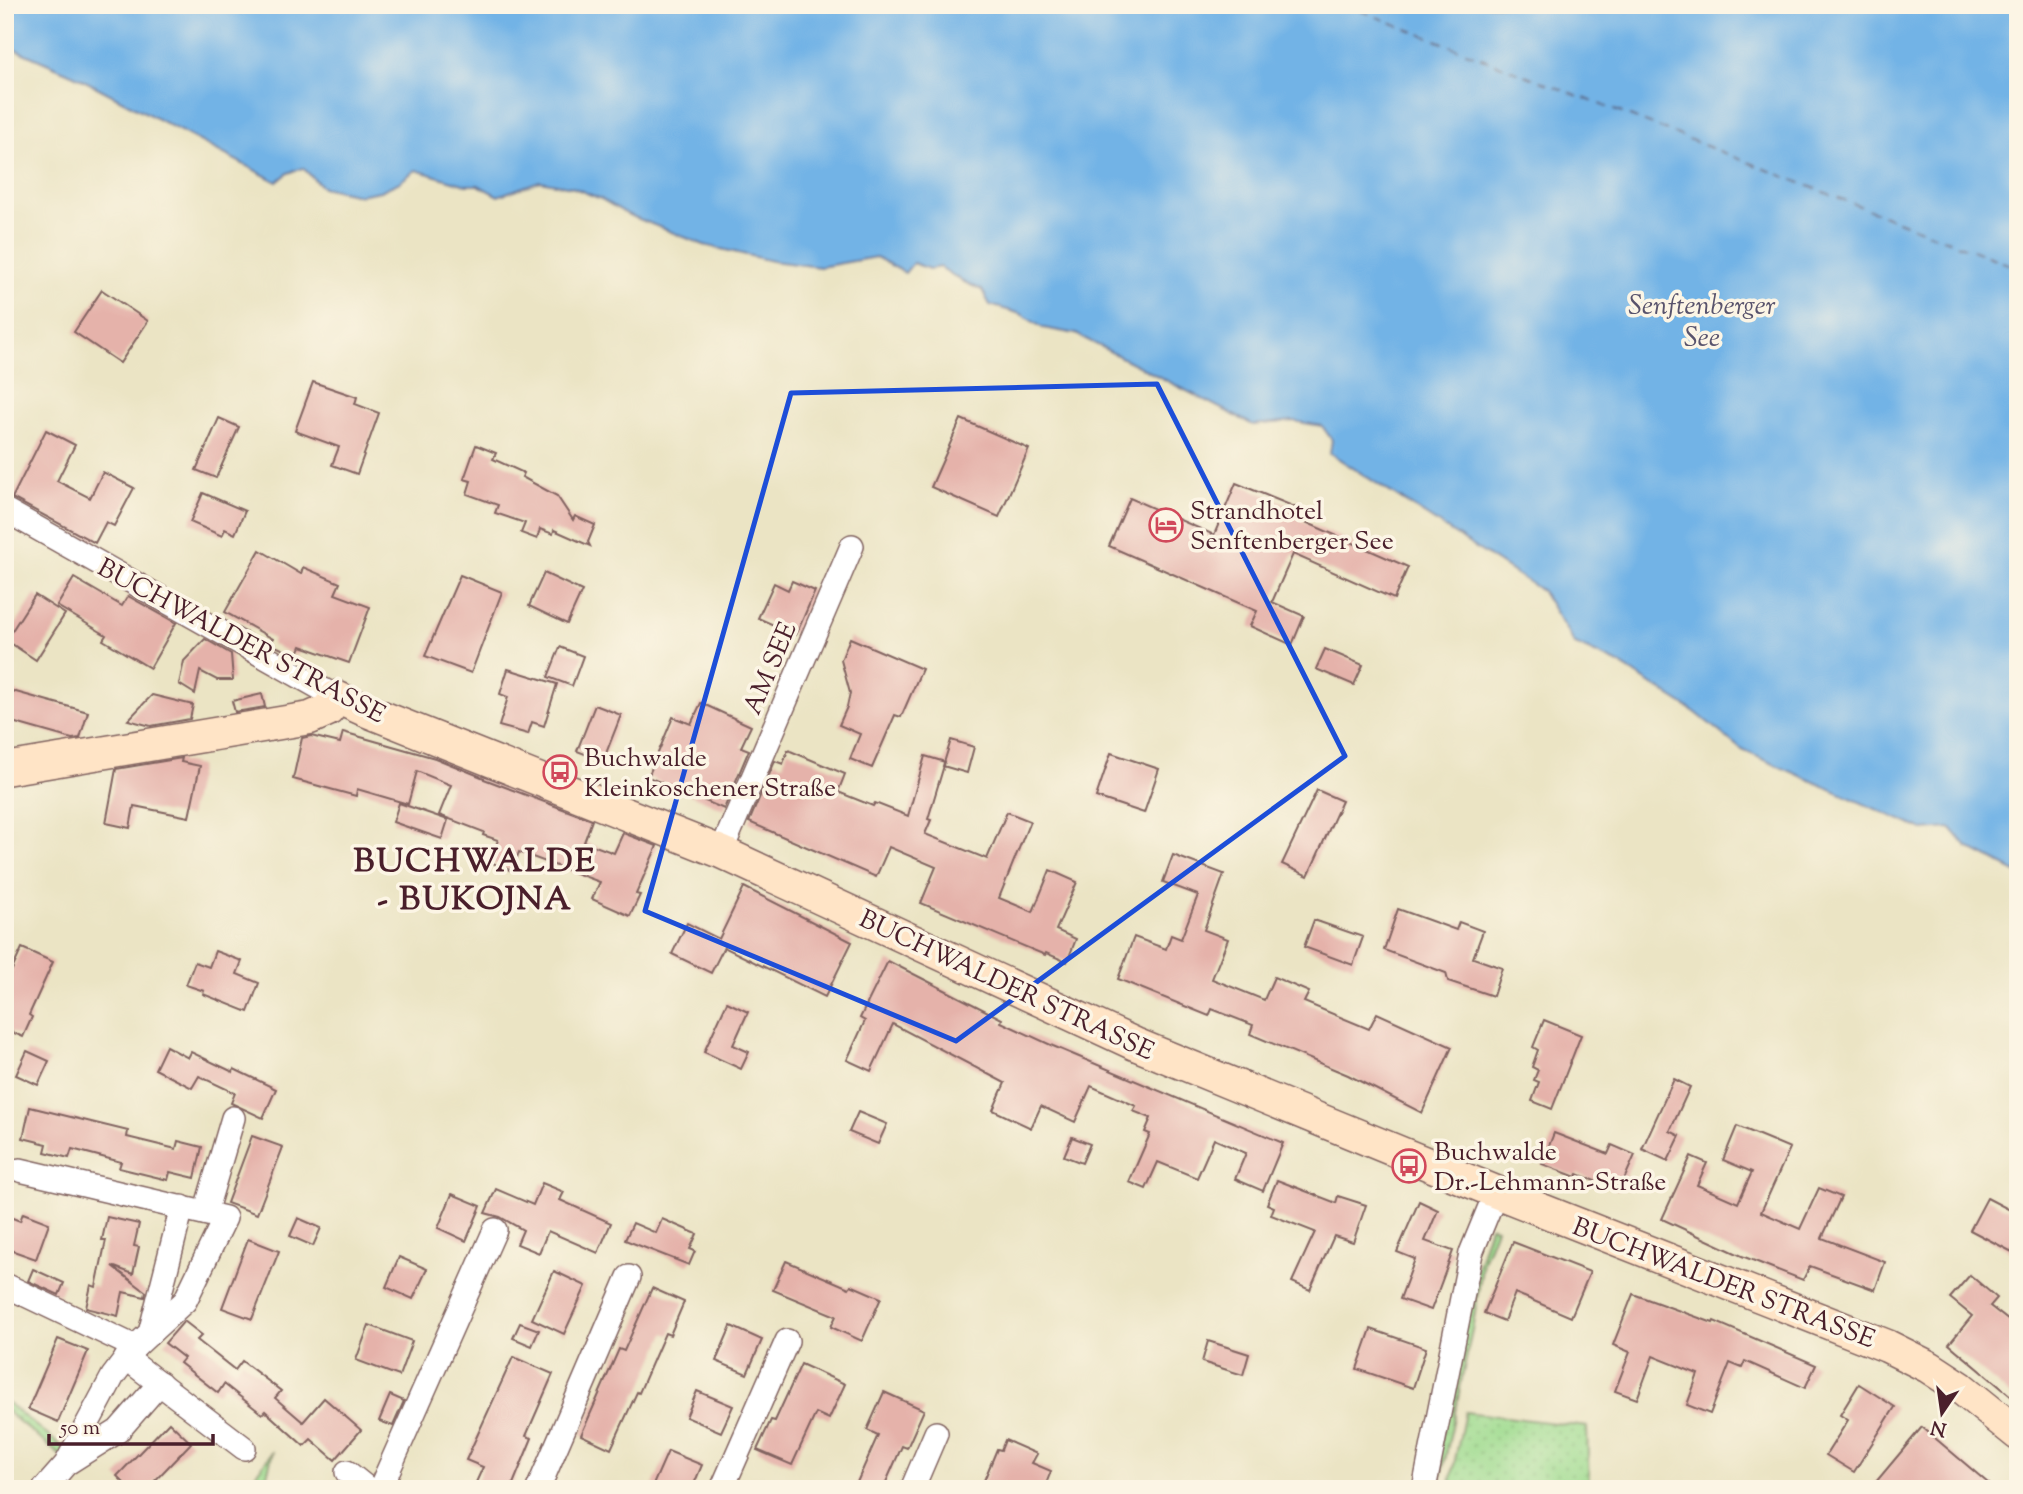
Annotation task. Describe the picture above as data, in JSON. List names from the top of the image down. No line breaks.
{"streets":{"street":["BUCHWALDER STRASSE","AM SEE"]},"crossings":[["BUCHWALDER STRASSE","AM SEE"]],"districts":["BUCHWALDE - BUKOJNA"],"water":["Senftenberger See"],"places":{"hotel":["Strandhotel Senftenberger See"],"bus stop":["Buchwalde Kleinkoschener Straße","Buchwalde Dr.-Lehmann-Straße"]},"scale_bar":"50 m","north":"bottom"}
